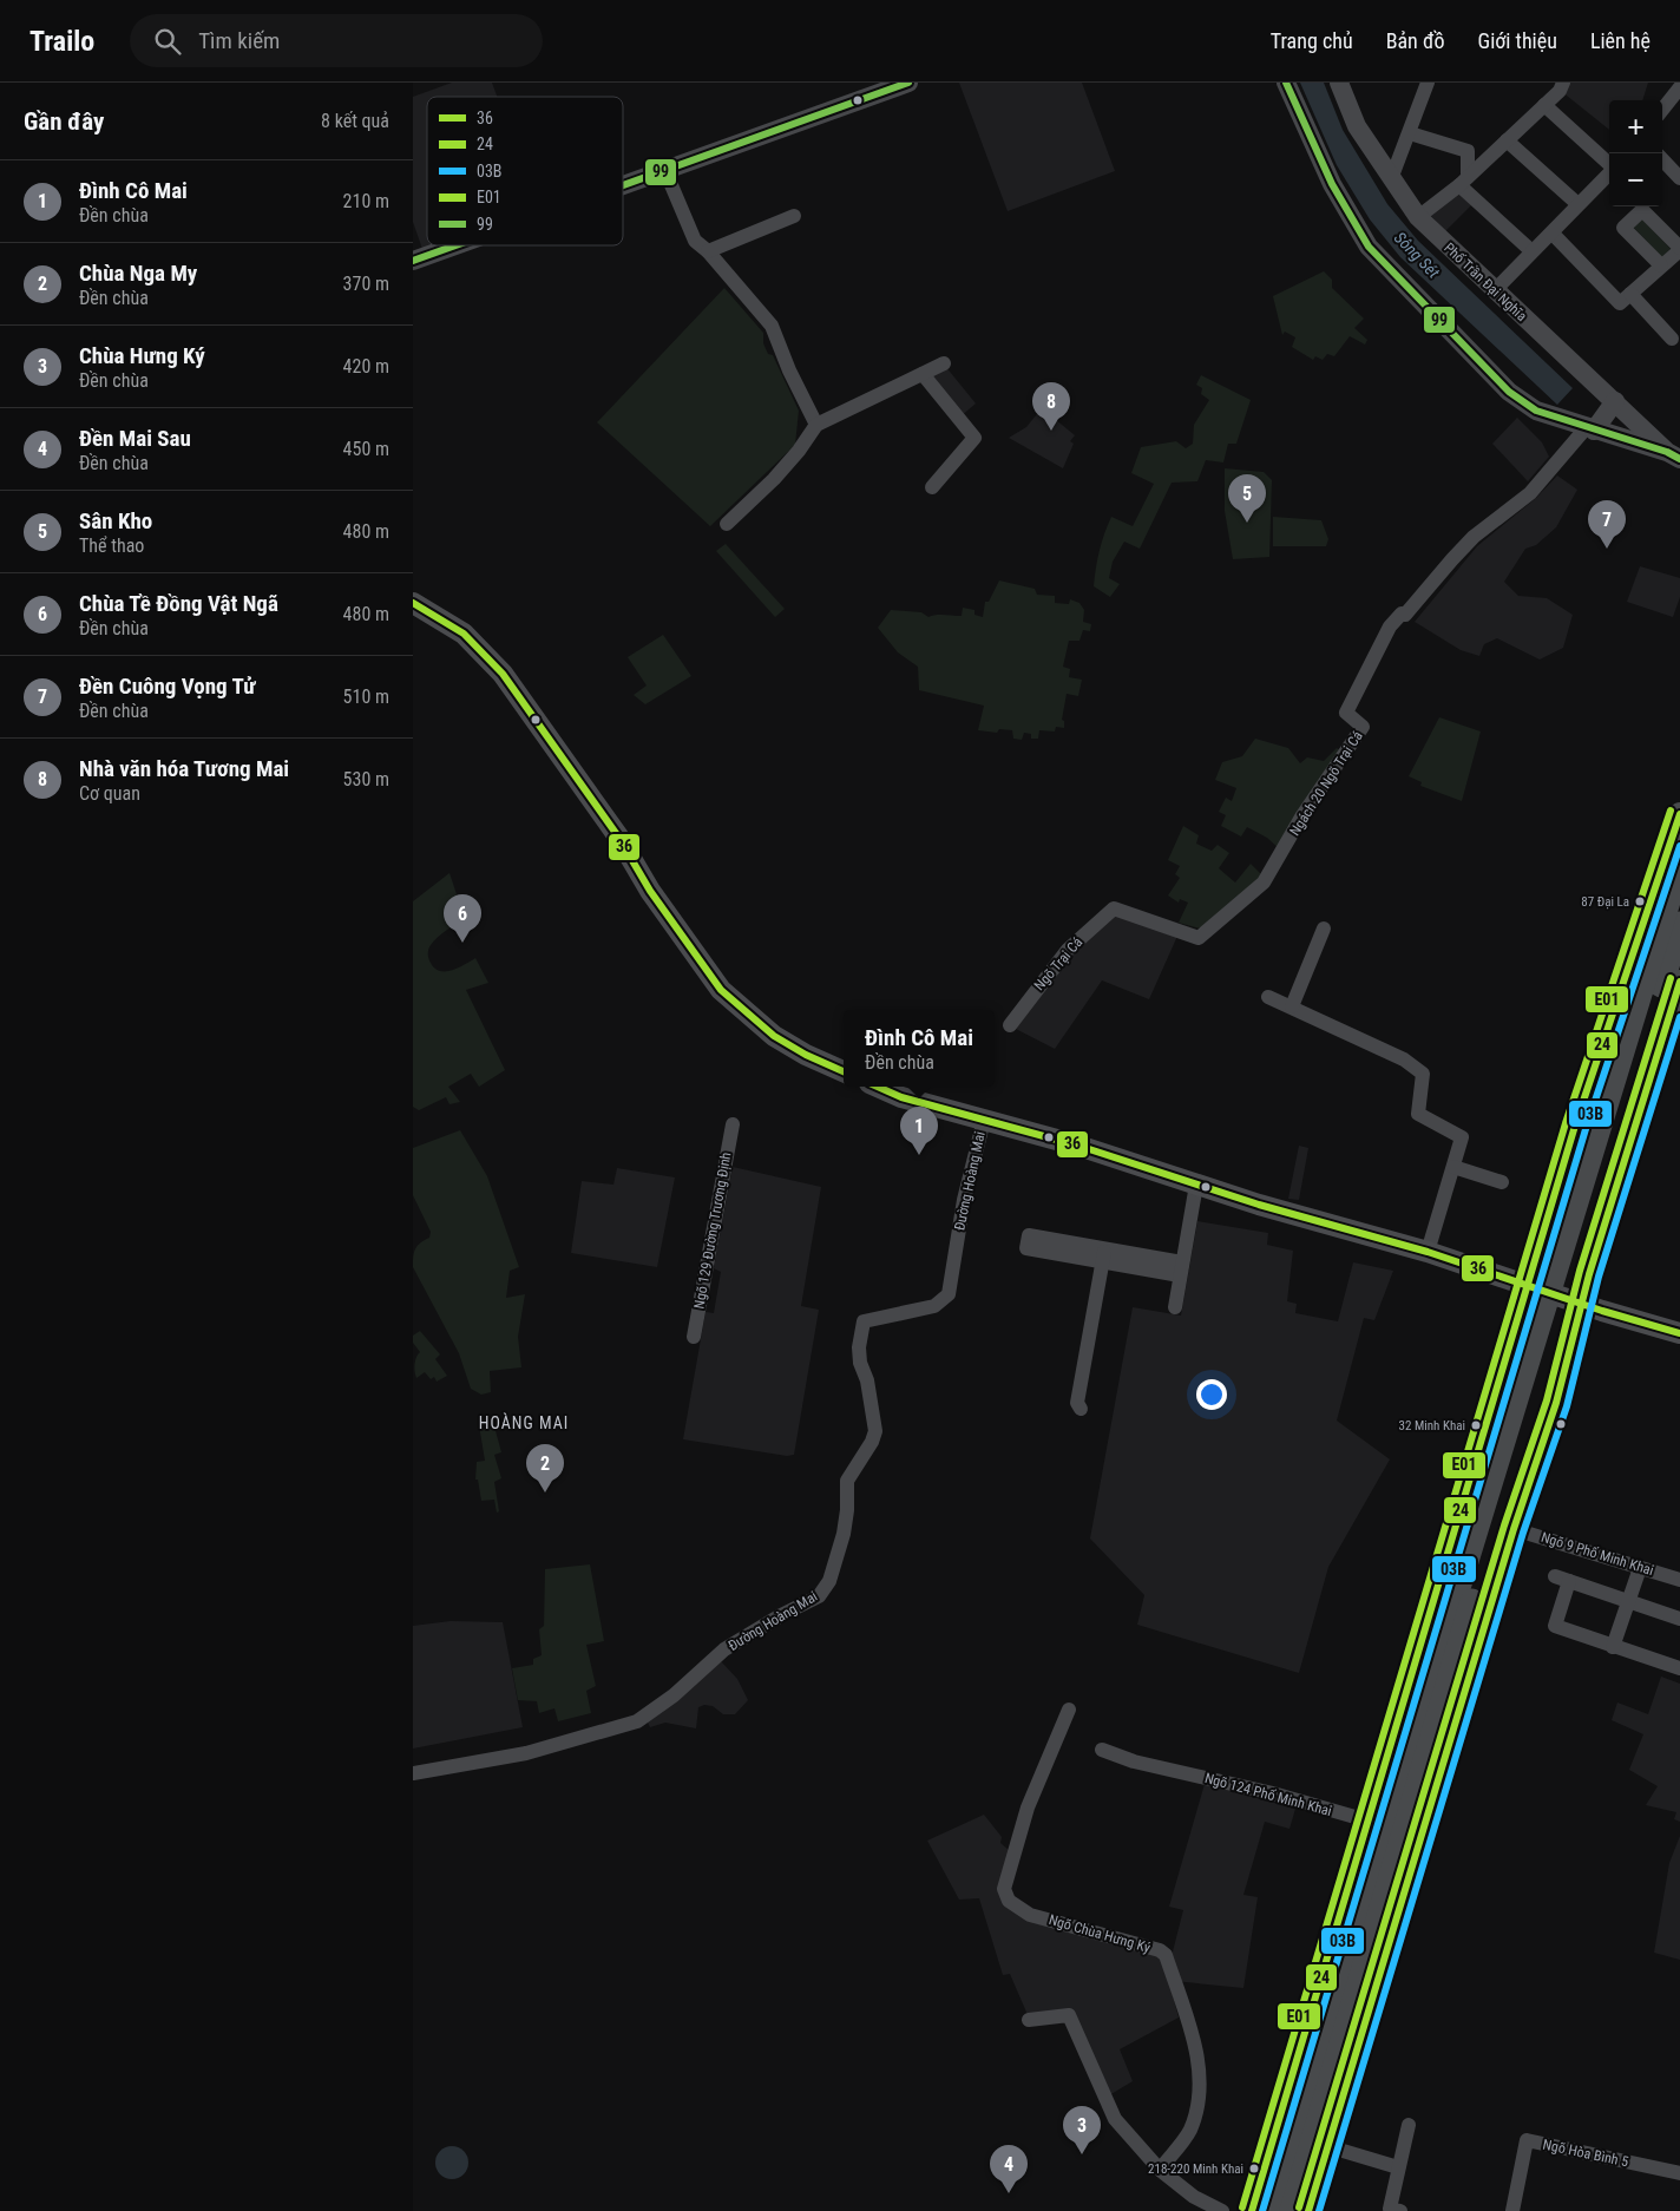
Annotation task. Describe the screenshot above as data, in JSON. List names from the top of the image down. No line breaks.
{"streets":{"street":["Phố Trần Đại Nghĩa","Ngách 20 Ngõ Trại Cá","Ngõ Trại Cá","Đường Hoàng Mai","Ngõ 129 Đường Trương Định","Ngõ 9 Phố Minh Khai","Ngõ 124 Phố Minh Khai","Ngõ Chùa Hưng Ký","Ngõ Hòa Bình 5"]},"crossings":[["Phố Trần Đại Nghĩa","Ngách 20 Ngõ Trại Cá"],["Ngách 20 Ngõ Trại Cá","Ngõ Trại Cá"]],"districts":["HOÀNG MAI"],"water":["Sông Sét"],"places":["87 Đại La","32 Minh Khai","218-220 Minh Khai"],"lines":["transit line 99","transit line 36","transit line E01","transit line 24","transit line 03B"],"legend":["36","24","03B","E01","99"],"page":{"header":"Trailo","search":"Tìm kiếm","nav":["Trang chủ","Bản đồ","Giới thiệu","Liên hệ"],"heading":["Gần đây","8 kết quả"],"map_buttons":["+","−"],"list":[{"mark":"1","name":"Đình Cô Mai","note":"Đền chùa","value":"210 m"},{"mark":"2","name":"Chùa Nga My","note":"Đền chùa","value":"370 m"},{"mark":"3","name":"Chùa Hưng Ký","note":"Đền chùa","value":"420 m"},{"mark":"4","name":"Đền Mai Sau","note":"Đền chùa","value":"450 m"},{"mark":"5","name":"Sân Kho","note":"Thể thao","value":"480 m"},{"mark":"6","name":"Chùa Tề Đồng Vật Ngã","note":"Đền chùa","value":"480 m"},{"mark":"7","name":"Đền Cuông Vọng Tử","note":"Đền chùa","value":"510 m"},{"mark":"8","name":"Nhà văn hóa Tương Mai","note":"Cơ quan","value":"530 m"}],"pins":["8","5","7","6","1","2","3","4"],"popup":["Đình Cô Mai","Đền chùa"]}}
